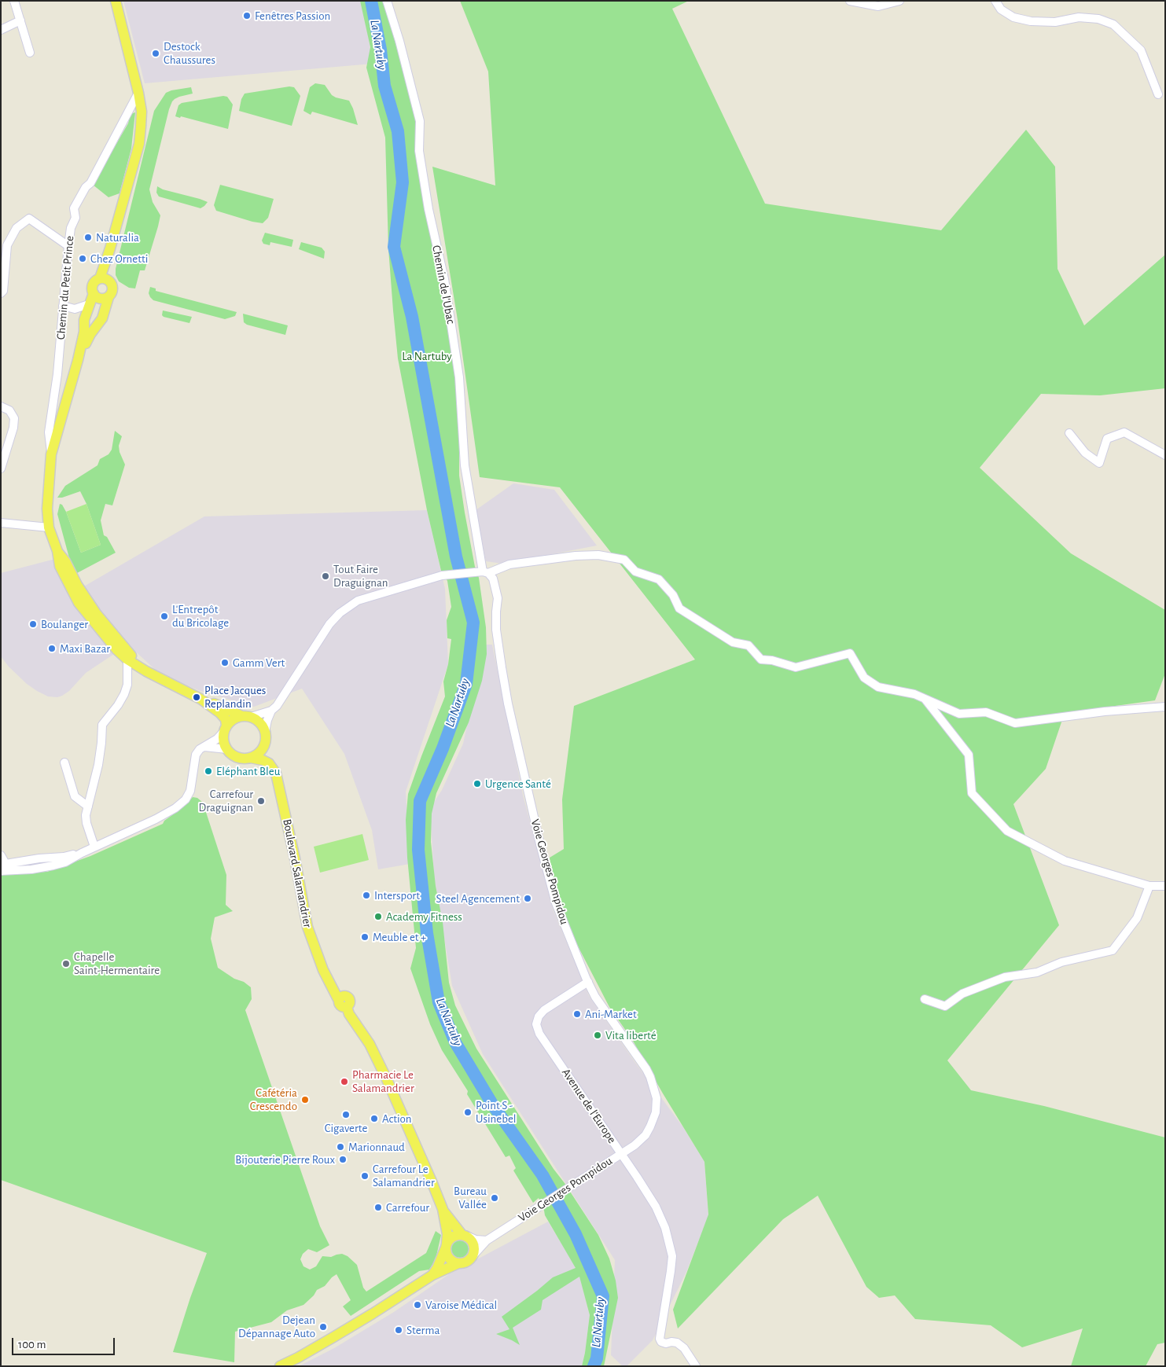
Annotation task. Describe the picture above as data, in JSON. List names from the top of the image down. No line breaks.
{"streets":{"main road":["Boulevard Salamandrier"],"street":["Chemin de l'Ubac","Chemin du Petit Prince","Voie Georges Pompidou","Avenue de l'Europe"]},"crossings":[["Chemin de l'Ubac","Voie Georges Pompidou"],["Voie Georges Pompidou","Boulevard Salamandrier"],["Voie Georges Pompidou","Avenue de l'Europe"]],"water":["La Nartuby"],"parks":["La Nartuby"],"places":["Fenêtres Passion","Destock Chaussures","Naturalia","Chez Ornetti","Tout Faire Draguignan","L'Entrepôt du Bricolage","Boulanger","Maxi Bazar","Gamm Vert","Place Jacques Replandin","Eléphant Bleu","Urgence Santé","Carrefour Draguignan","Intersport","Steel Agencement","Academy Fitness","Meuble et +","Chapelle Saint-Hermentaire","Ani-Market","Vita liberté","Pharmacie Le Salamandrier","Cafétéria Crescendo","Point S - Usinebel","Cigaverte","Action","Marionnaud","Bijouterie Pierre Roux","Carrefour Le Salamandrier","Bureau Vallée","Carrefour","Varoise Médical","Dejean Dépannage Auto","Sterma"],"scale_bar":"100 m"}
